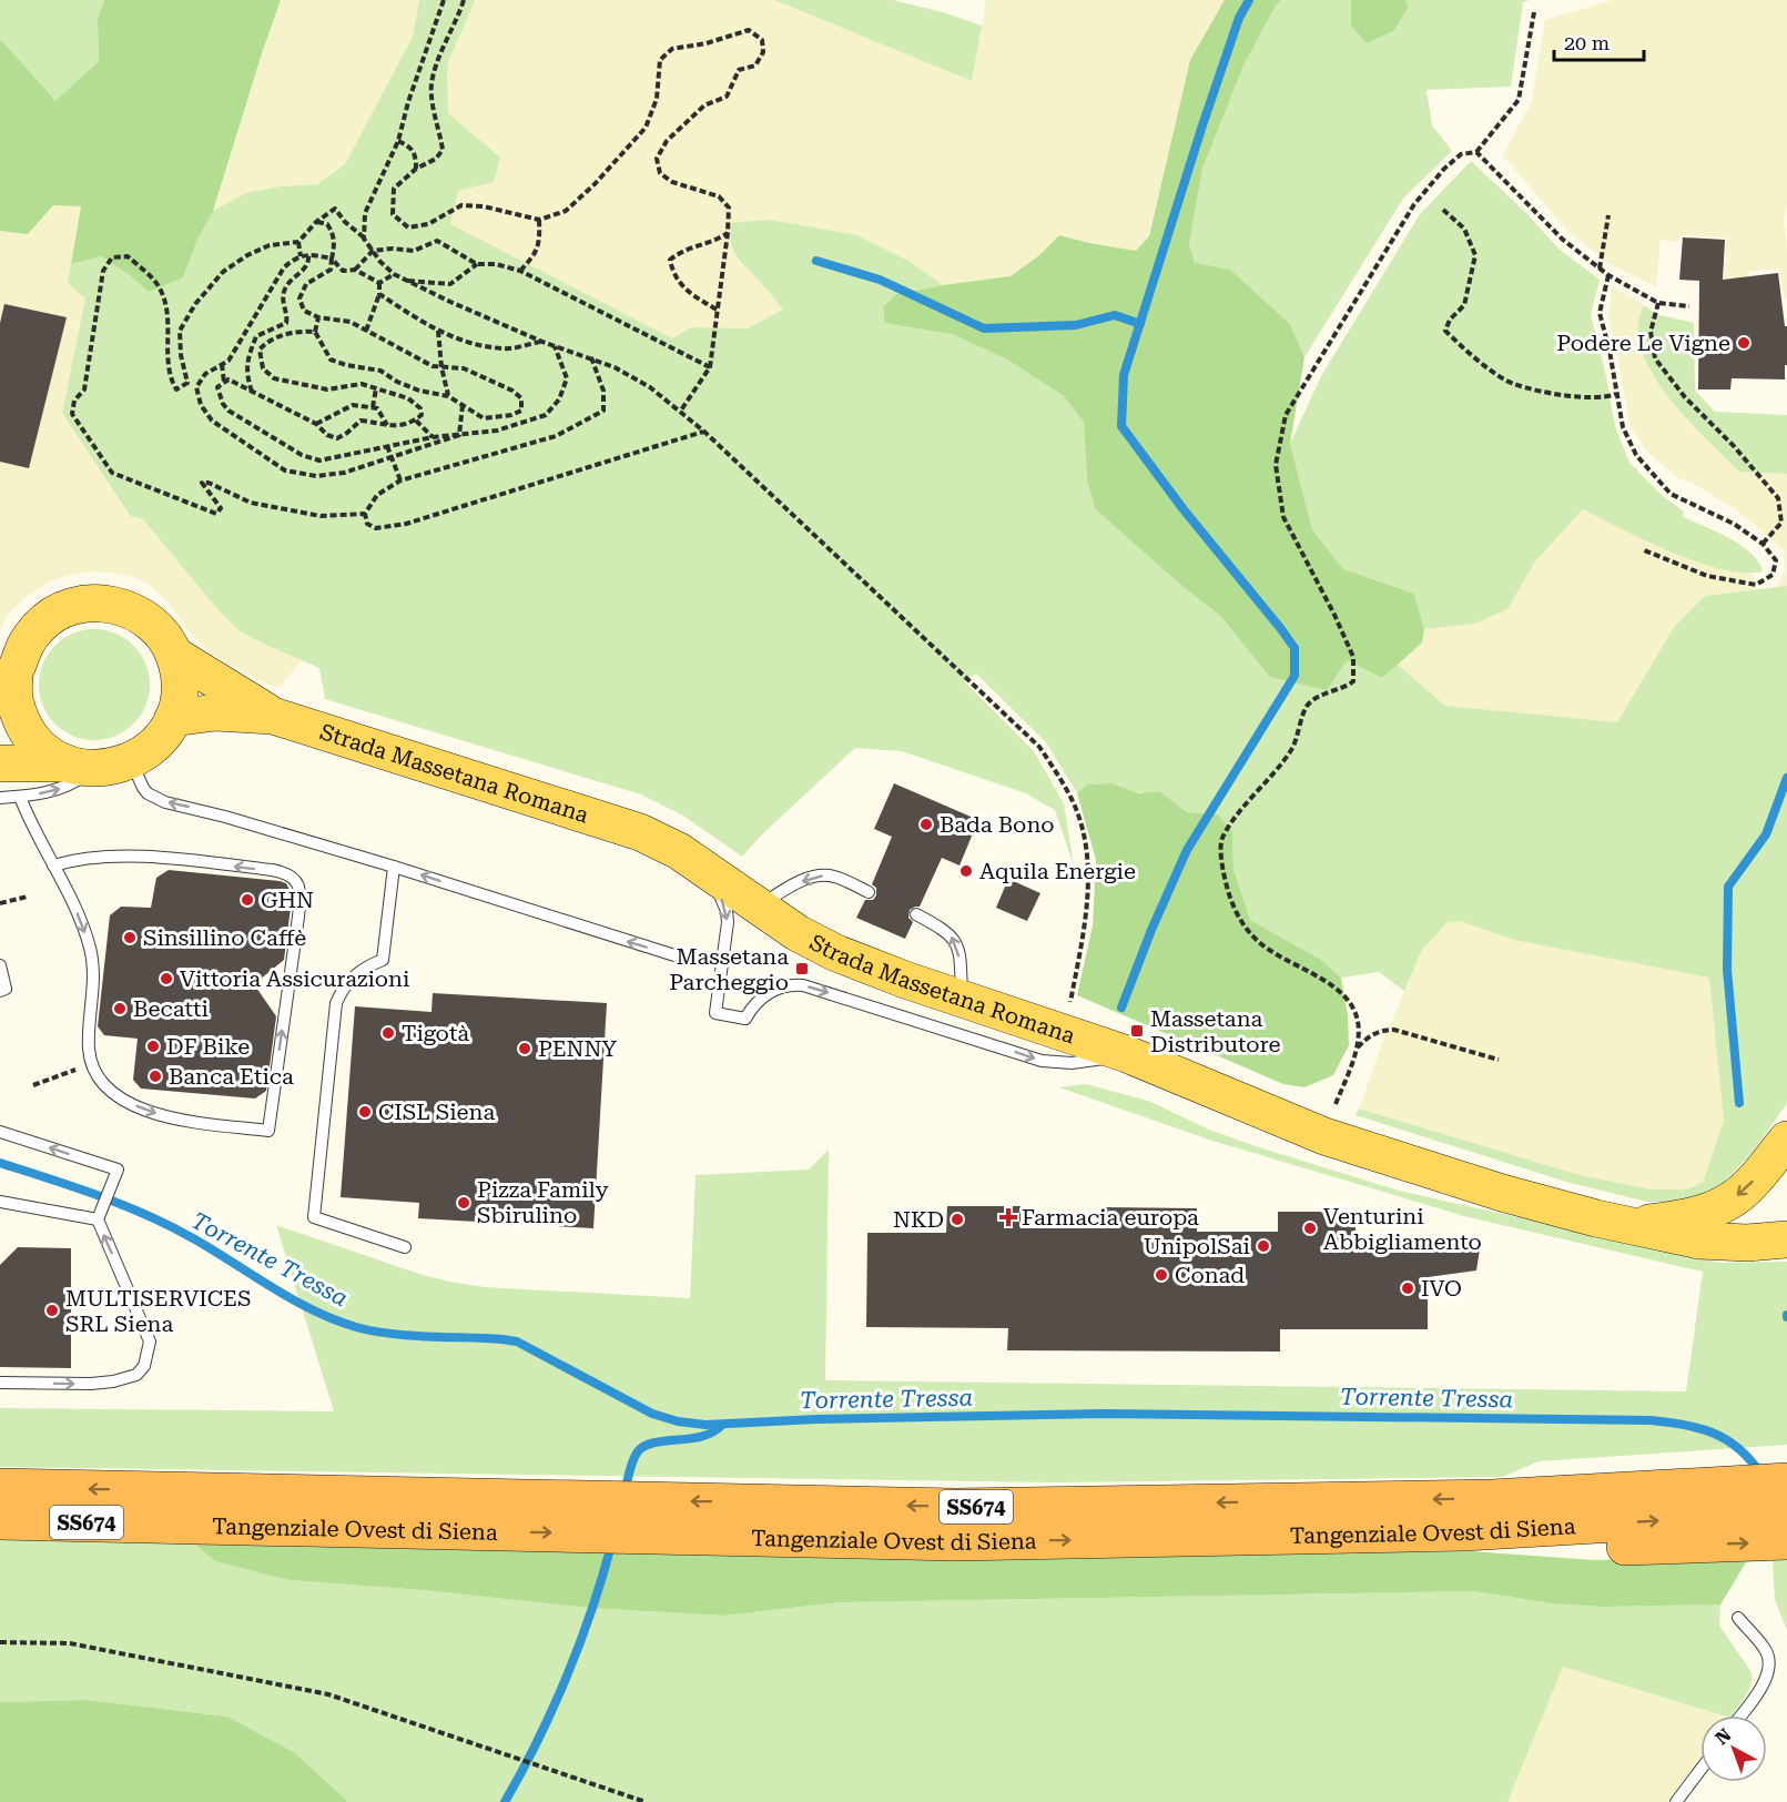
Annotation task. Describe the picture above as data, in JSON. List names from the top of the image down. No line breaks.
{"streets":{"highway":["SS674","Tangenziale Ovest di Siena"],"main road":["Strada Massetana Romana"]},"water":["Torrente Tressa"],"places":{"other":["Podere Le Vigne","Bada Bono","Aquila Energie","GHN","Sinsillino Caffè","Vittoria Assicurazioni","Becatti","Tigotà","DF Bike","PENNY","Banca Etica","CISL Siena","Pizza Family Sbirulino","NKD","Venturini Abbigliamento","UnipolSai","Conad","IVO","MULTISERVICES SRL Siena"],"transit":["Massetana Parcheggio","Massetana Distributore"],"health":["Farmacia europa"]},"scale_bar":"20 m","north":"top left"}
